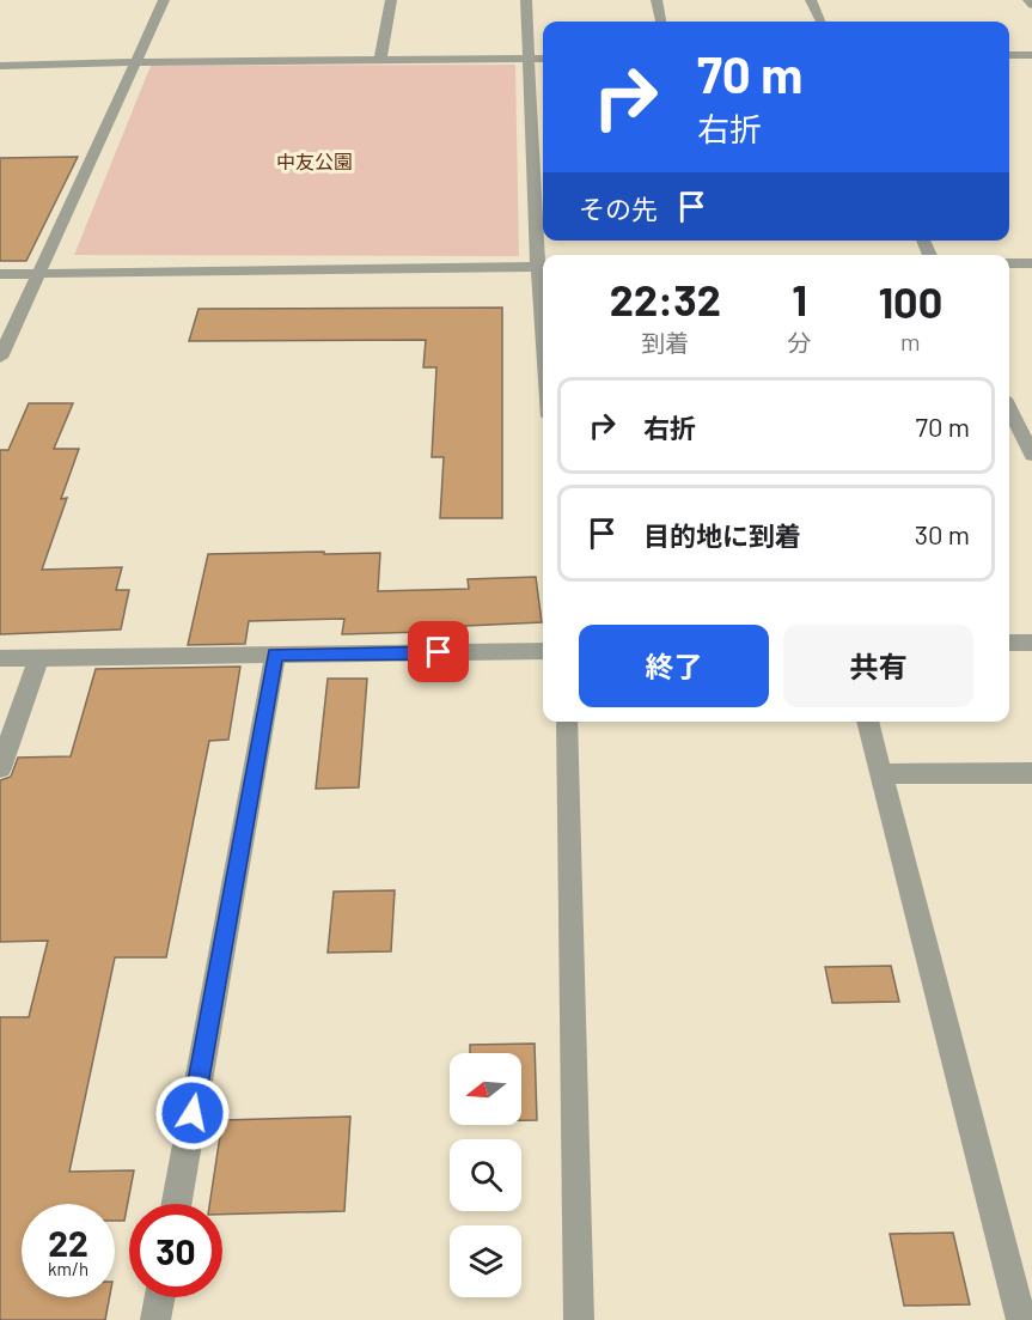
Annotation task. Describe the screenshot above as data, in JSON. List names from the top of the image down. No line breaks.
{"parks":["中友公園"],"north":"left","page":{"turn":["70 m","右折"],"then":"その先","eta":["22:32","到着","1","分","100","m"],"list":[{"name":"右折","value":"70 m"},{"name":"目的地に到着","value":"30 m"}],"buttons":["終了","共有"],"speed":"22 km/h","limit":"30"}}
